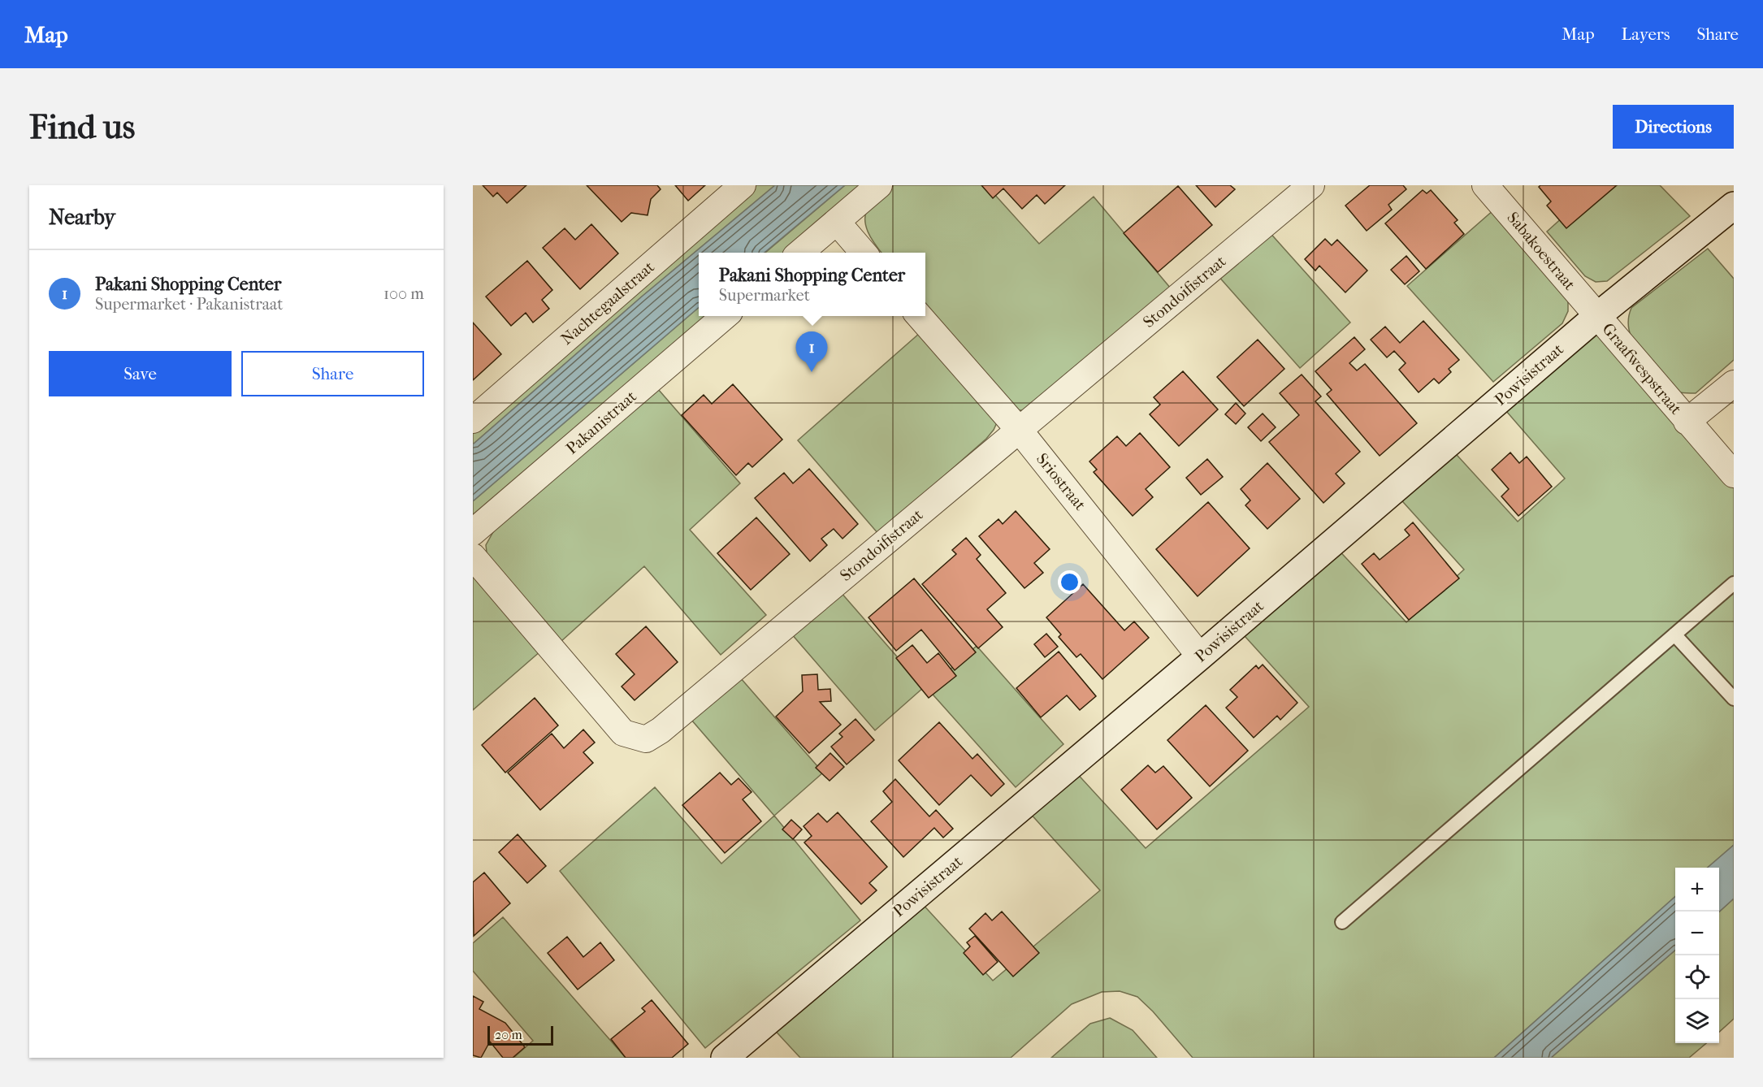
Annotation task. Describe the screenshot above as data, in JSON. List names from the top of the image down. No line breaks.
{"streets":{"street":["Sabakoestraat","Stondoifistraat","Nachtegaalstraat","Graafwespstraat","Powisistraat","Pakanistraat","Sriostraat"]},"crossings":[["Sabakoestraat","Graafwespstraat"],["Sabakoestraat","Powisistraat"],["Stondoifistraat","Sriostraat"],["Graafwespstraat","Powisistraat"],["Powisistraat","Sriostraat"]],"scale_bar":"20 m","page":{"header":"Map","nav":["Map","Layers","Share"],"buttons":["Directions",["Save","Share"]],"title":"Find us","heading":"Nearby","list":[{"mark":"1","name":"Pakani Shopping Center","note":"Supermarket · Pakanistraat","value":"100 m"}],"popup":["Pakani Shopping Center","Supermarket"],"pins":"1","map_buttons":["+","−"],"scale":"20 m"}}
